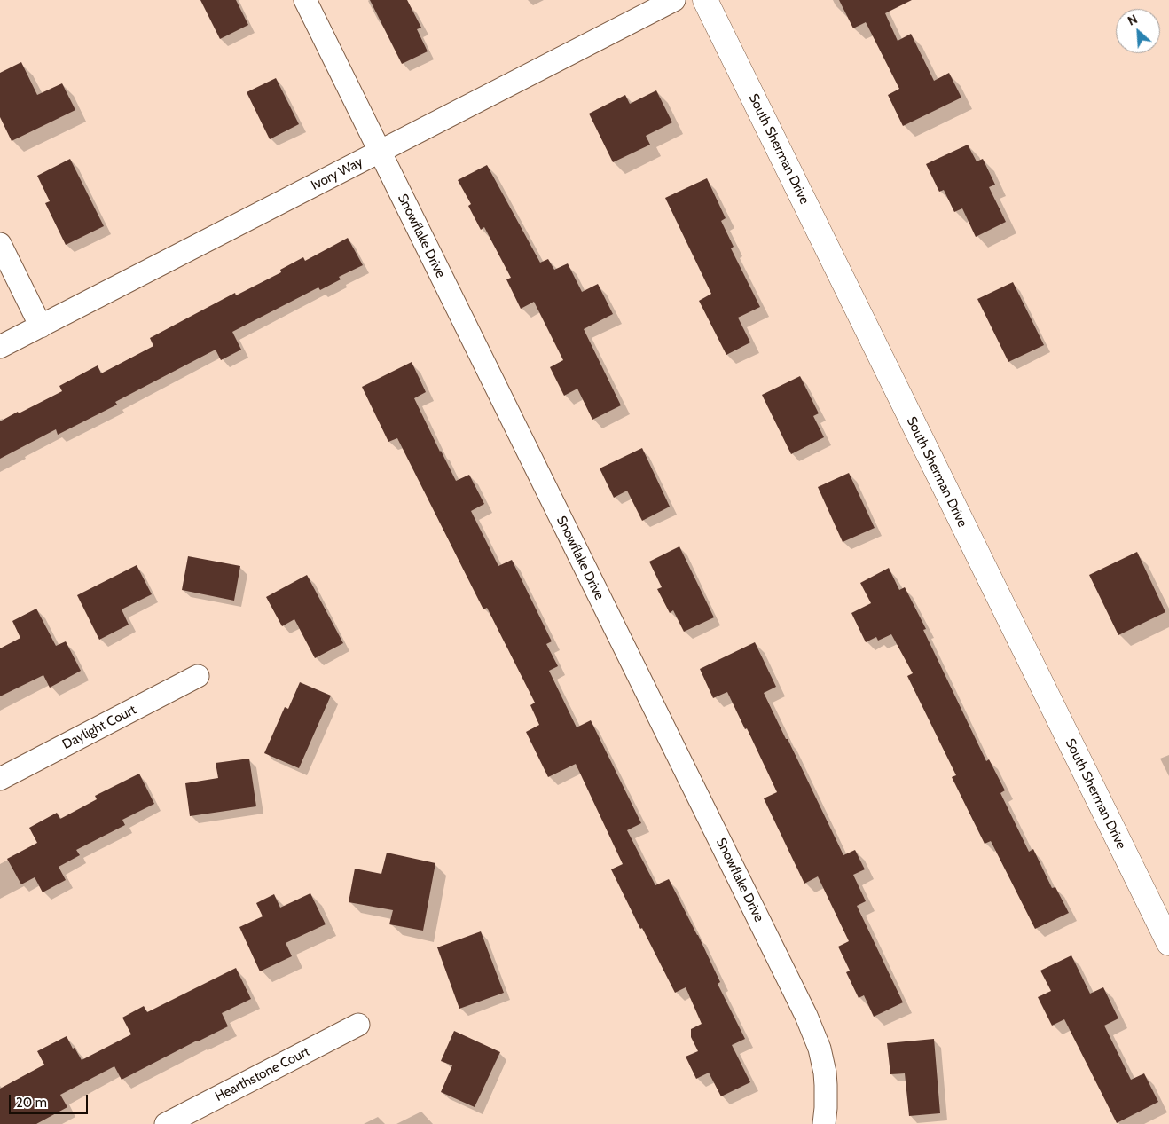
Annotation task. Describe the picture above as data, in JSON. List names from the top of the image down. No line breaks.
{"streets":{"street":["South Sherman Drive","Ivory Way","Snowflake Drive","Daylight Court","Hearthstone Court"]},"crossings":[["Ivory Way","Snowflake Drive"]],"scale_bar":"20 m","north":"top left"}
